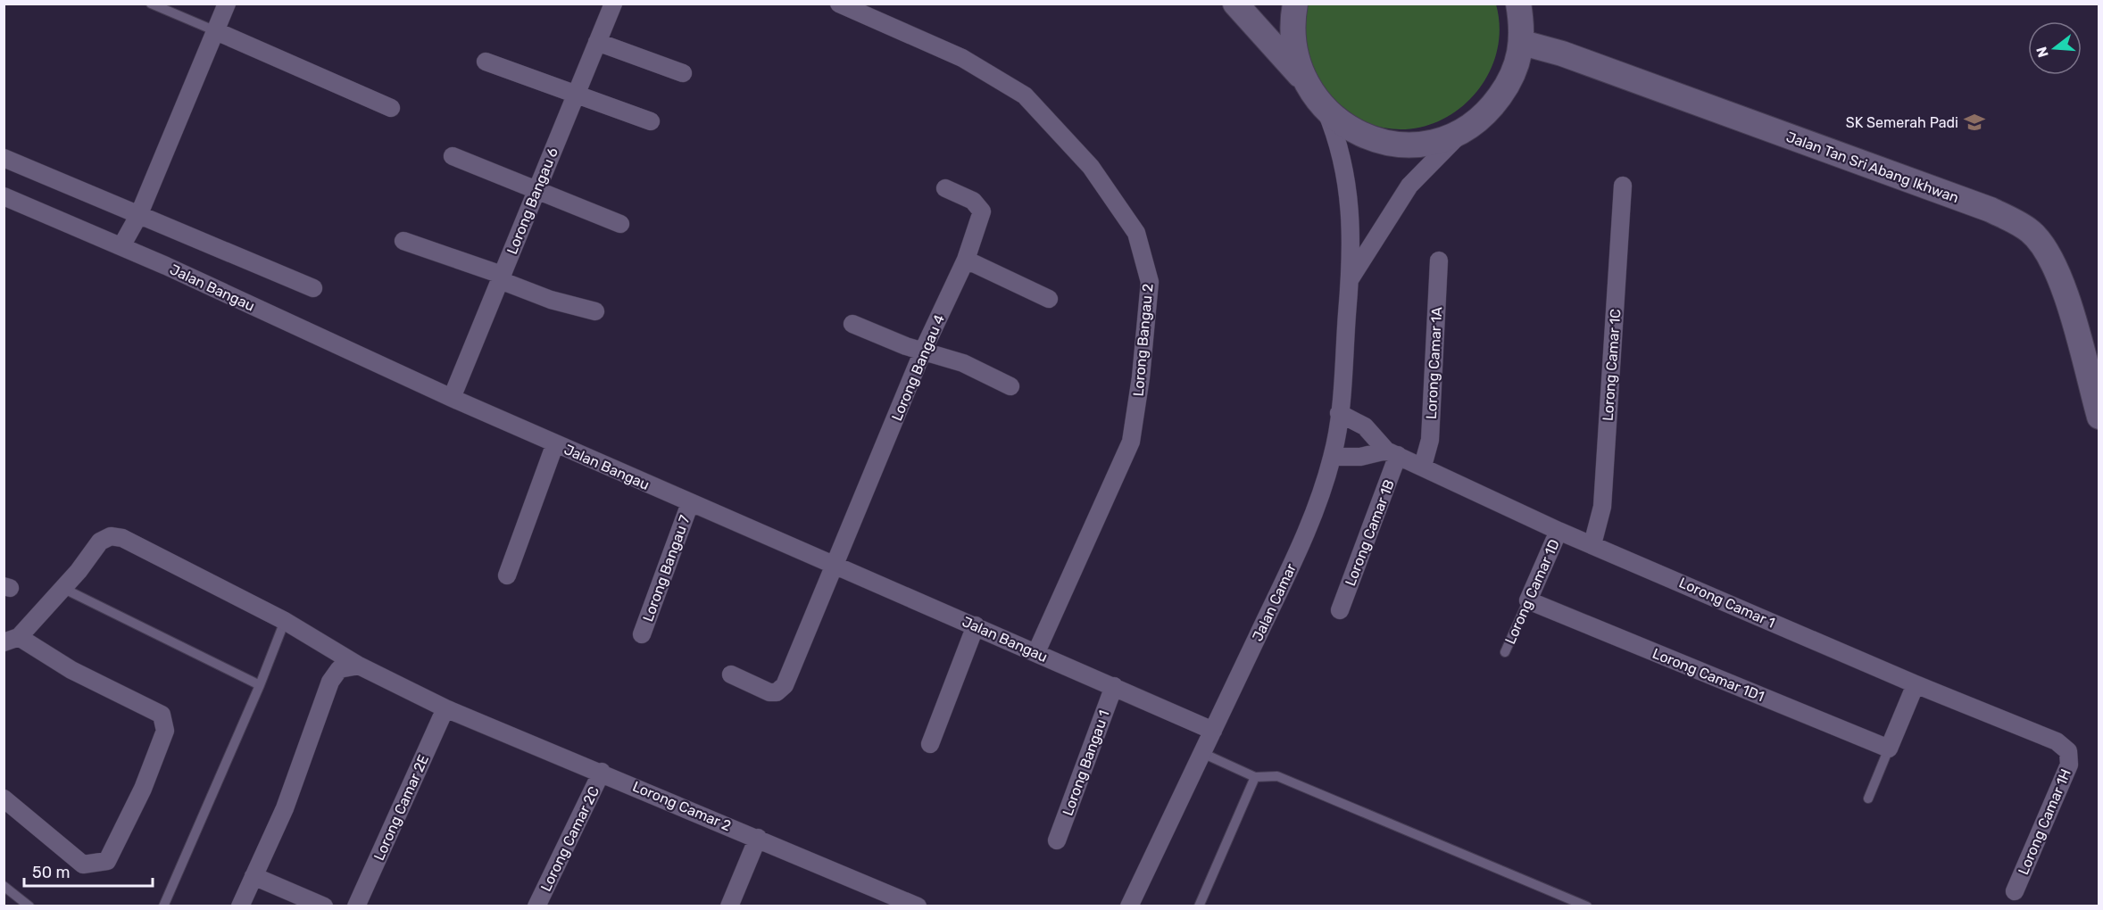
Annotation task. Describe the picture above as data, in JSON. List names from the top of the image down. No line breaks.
{"streets":{"street":["Jalan Tan Sri Abang Ikhwan","Lorong Bangau 6","Jalan Bangau","Lorong Bangau 2","Lorong Camar 1A","Lorong Camar 1C","Lorong Bangau 4","Lorong Camar 1B","Lorong Bangau 7","Lorong Camar 1D","Jalan Camar","Lorong Camar 1","Lorong Camar 1D1","Lorong Bangau 1","Lorong Camar 2","Lorong Camar 2E","Lorong Camar 1H","Lorong Camar 2C"]},"crossings":[["Lorong Bangau 6","Jalan Bangau"],["Jalan Bangau","Lorong Bangau 2"],["Jalan Bangau","Lorong Bangau 4"],["Jalan Bangau","Lorong Bangau 7"],["Jalan Bangau","Jalan Camar"],["Jalan Bangau","Lorong Bangau 1"],["Lorong Camar 1A","Lorong Camar 1"],["Lorong Camar 1C","Lorong Camar 1"],["Lorong Camar 1B","Lorong Camar 1"],["Lorong Camar 1D","Lorong Camar 1"],["Lorong Camar 1D","Lorong Camar 1D1"],["Jalan Camar","Lorong Camar 1"],["Lorong Camar 1","Lorong Camar 1H"],["Lorong Camar 2","Lorong Camar 2E"],["Lorong Camar 2","Lorong Camar 2C"]],"places":{"school or university":["SK Semerah Padi"]},"scale_bar":"50 m","north":"left"}
